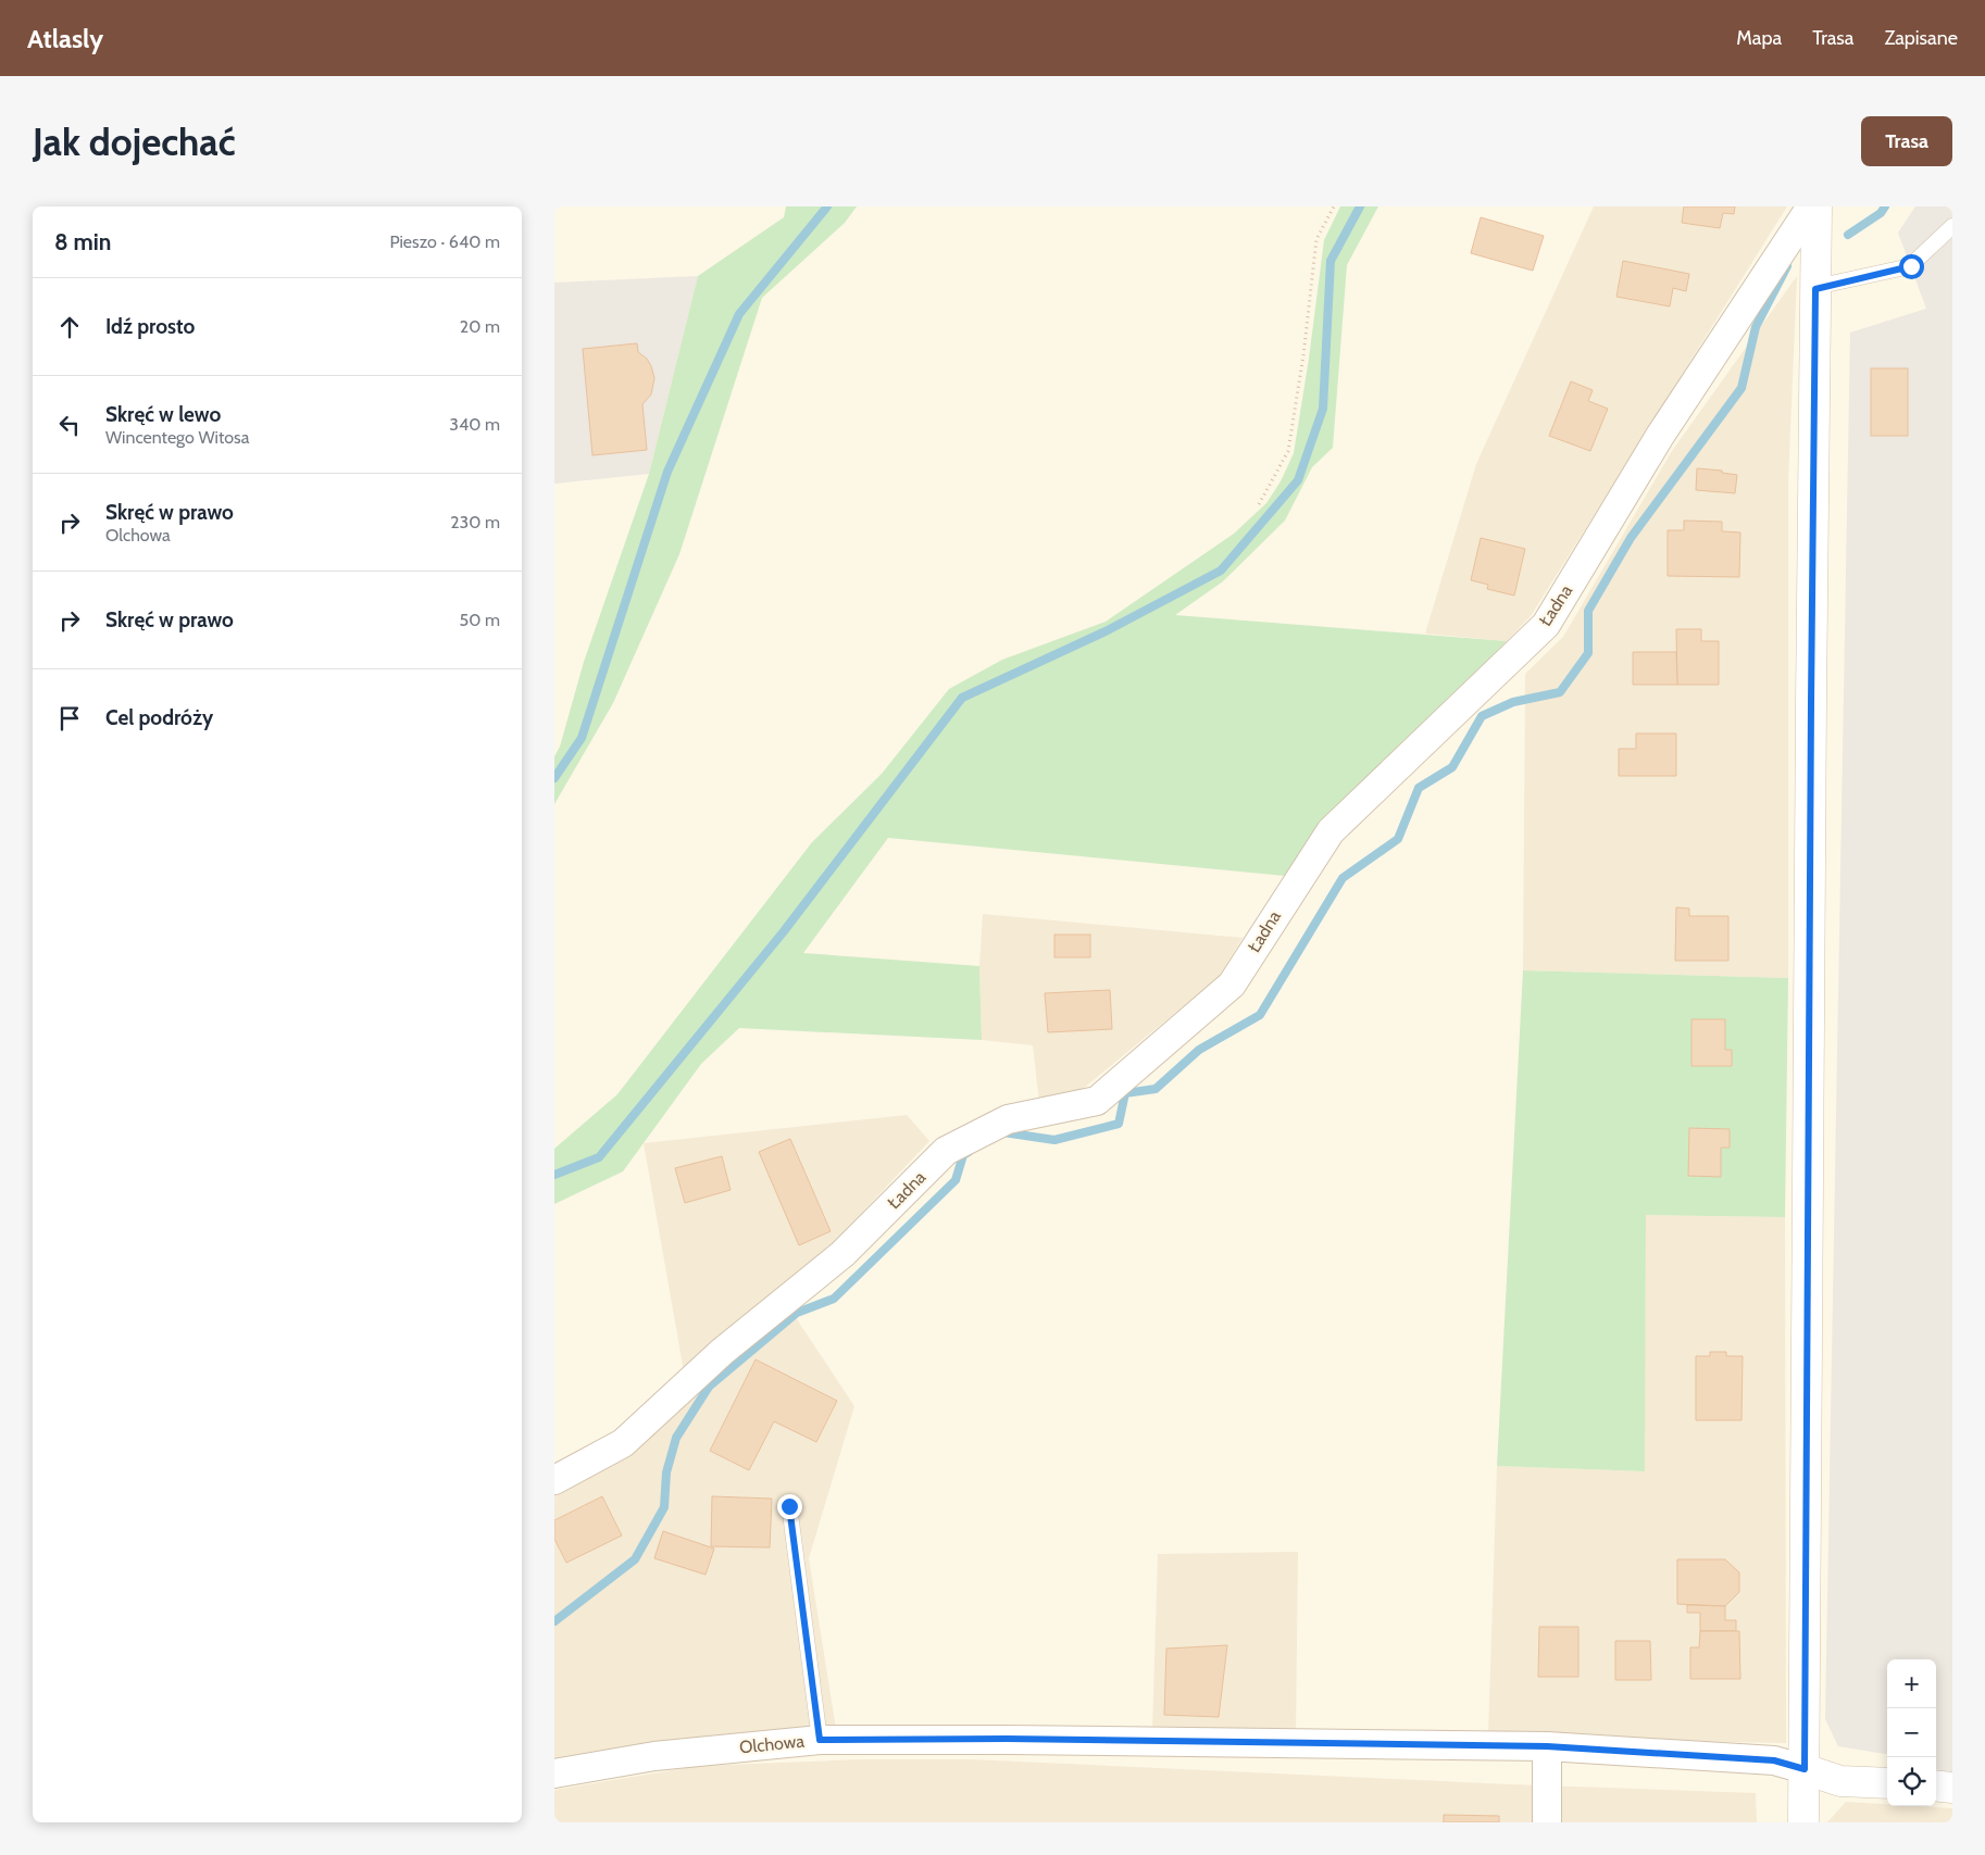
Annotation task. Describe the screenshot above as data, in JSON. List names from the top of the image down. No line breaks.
{"streets":{"street":["Ładna","Olchowa"]},"page":{"header":"Atlasly","nav":["Mapa","Trasa","Zapisane"],"buttons":"Trasa","title":"Jak dojechać","heading":["8 min","Pieszo · 640 m"],"list":[["Idź prosto","20 m"],["Skręć w lewo","Wincentego Witosa","340 m"],["Skręć w prawo","Olchowa","230 m"],["Skręć w prawo","50 m"],"Cel podróży"],"map_buttons":["+","−"]}}
